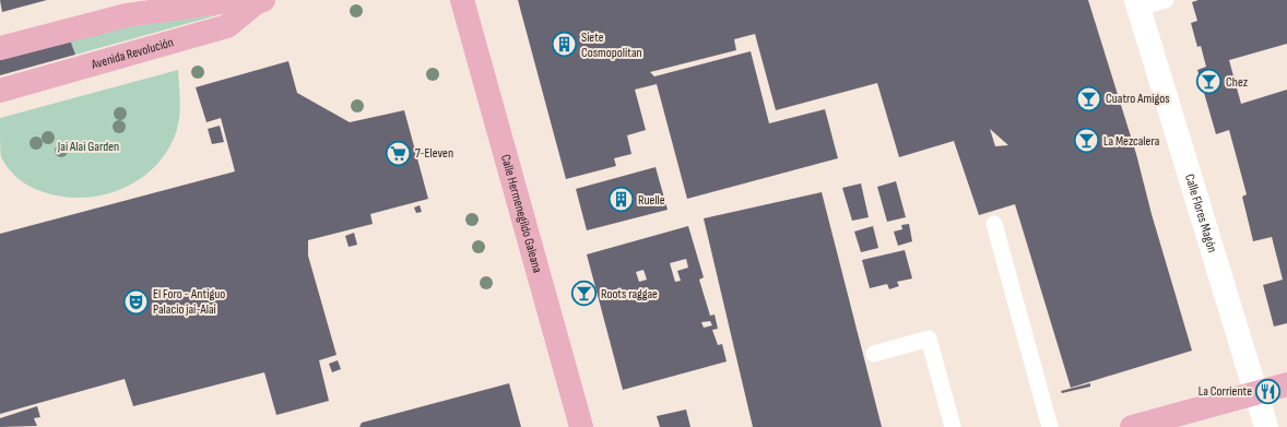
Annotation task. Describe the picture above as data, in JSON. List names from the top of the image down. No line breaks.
{"streets":{"main road":["Avenida Revolución","Calle Hermenegildo Galeana"],"street":["Calle Flores Magón"]},"parks":["Jai Alai Garden"],"places":{"building":["Siete Cosmopolitan","Ruelle"],"bar":["Chez","Cuatro Amigos","La Mezcalera","Roots raggae"],"supermarket":["7-Eleven"],"theatre":["El Foro - Antiguo Palacio jai-Alai"],"restaurant":["La Corriente"]}}
